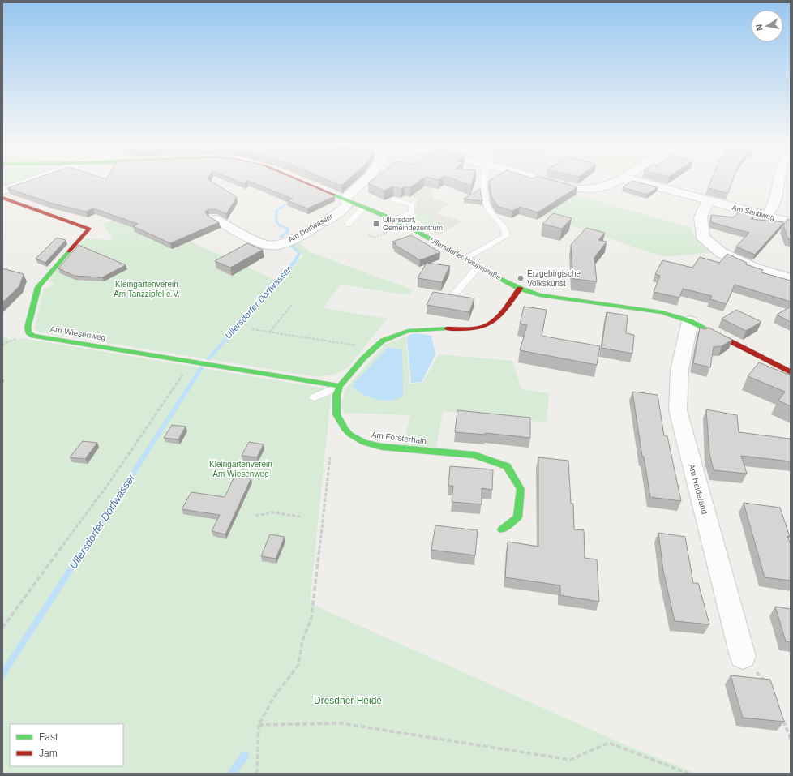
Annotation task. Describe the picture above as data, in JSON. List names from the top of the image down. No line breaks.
{"streets":{"street":["Am Sandweg","Am Dorfwasser","Ullersdorfer Hauptstraße","Am Wiesenweg","Am Försterhain","Am Heiderand"]},"crossings":[["Am Dorfwasser","Ullersdorfer Hauptstraße"],["Ullersdorfer Hauptstraße","Am Heiderand"],["Am Wiesenweg","Am Försterhain"]],"water":["Ullersdorfer Dorfwasser"],"parks":["Kleingartenverein Am Tanzzipfel e.V.","Kleingartenverein Am Wiesenweg","Dresdner Heide"],"places":{"transit":["Ullersdorf, Gemeindezentrum"],"other":["Erzgebirgische Volkskunst"]},"legend":["Fast","Jam"],"north":"left"}
